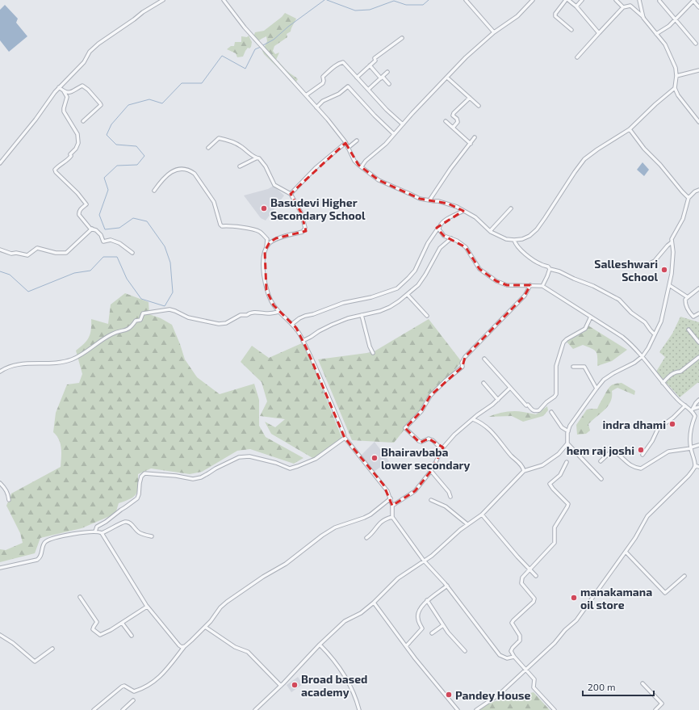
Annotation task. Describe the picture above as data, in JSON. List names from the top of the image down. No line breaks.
{"places":["Basudevi Higher Secondary School","Salleshwari School","indra dhami","hem raj joshi","Bhairavbaba lower secondary","manakamana oil store","Broad based academy","Pandey House"],"scale_bar":"200 m"}
